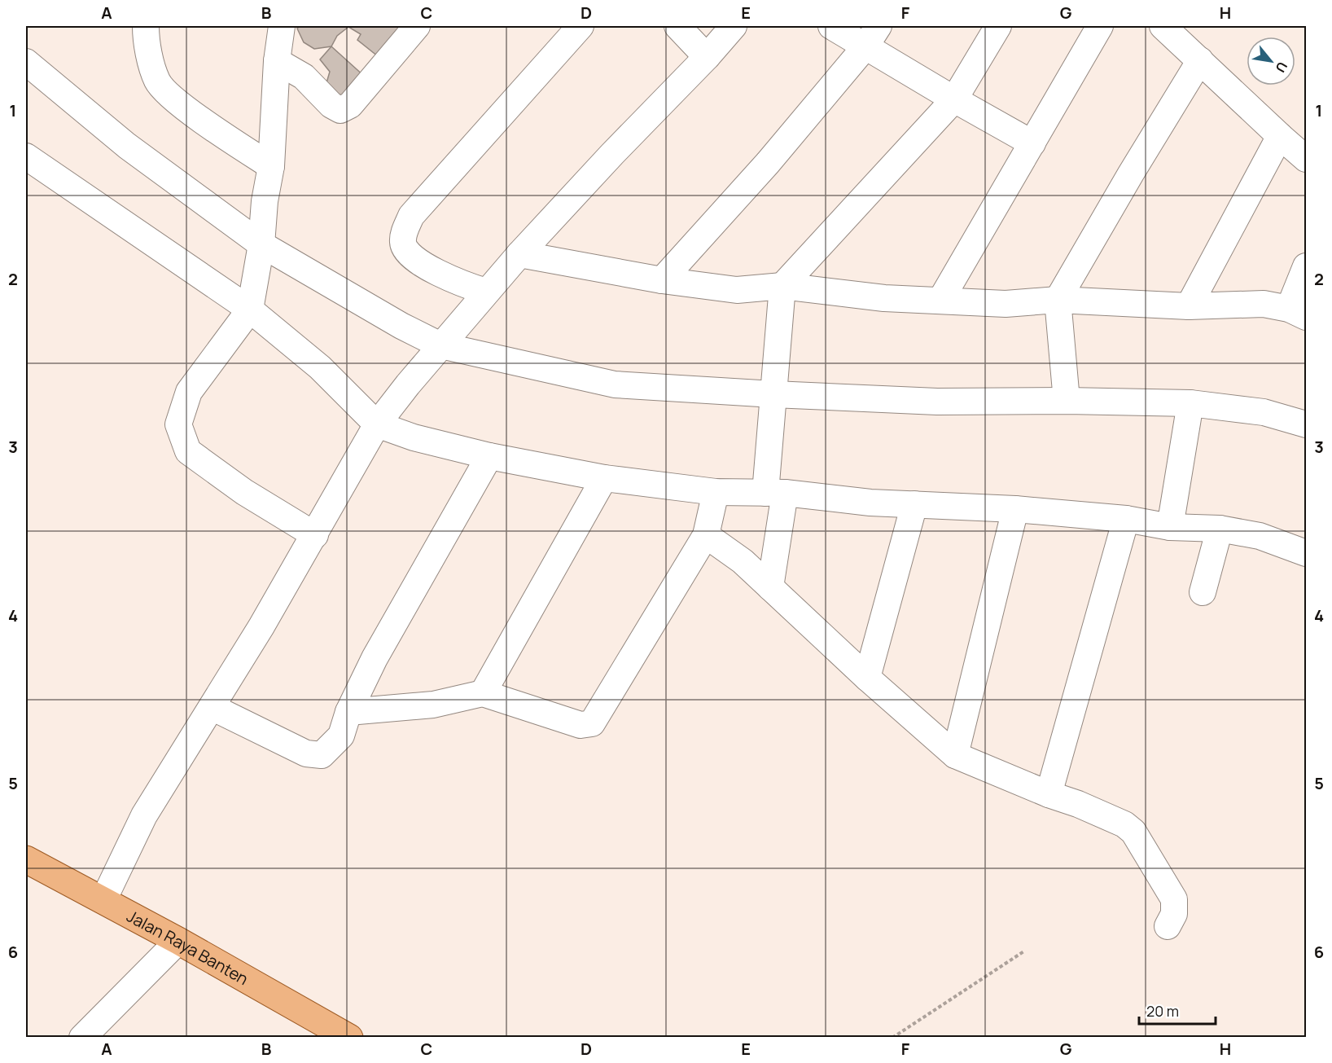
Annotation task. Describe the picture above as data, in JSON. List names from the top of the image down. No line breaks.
{"streets":{"main road":["Jalan Raya Banten"]},"scale_bar":"20 m","north":"bottom right","grid":{"columns":["A","B","C","D","E","F","G","H"],"rows":["1","2","3","4","5","6"]}}
